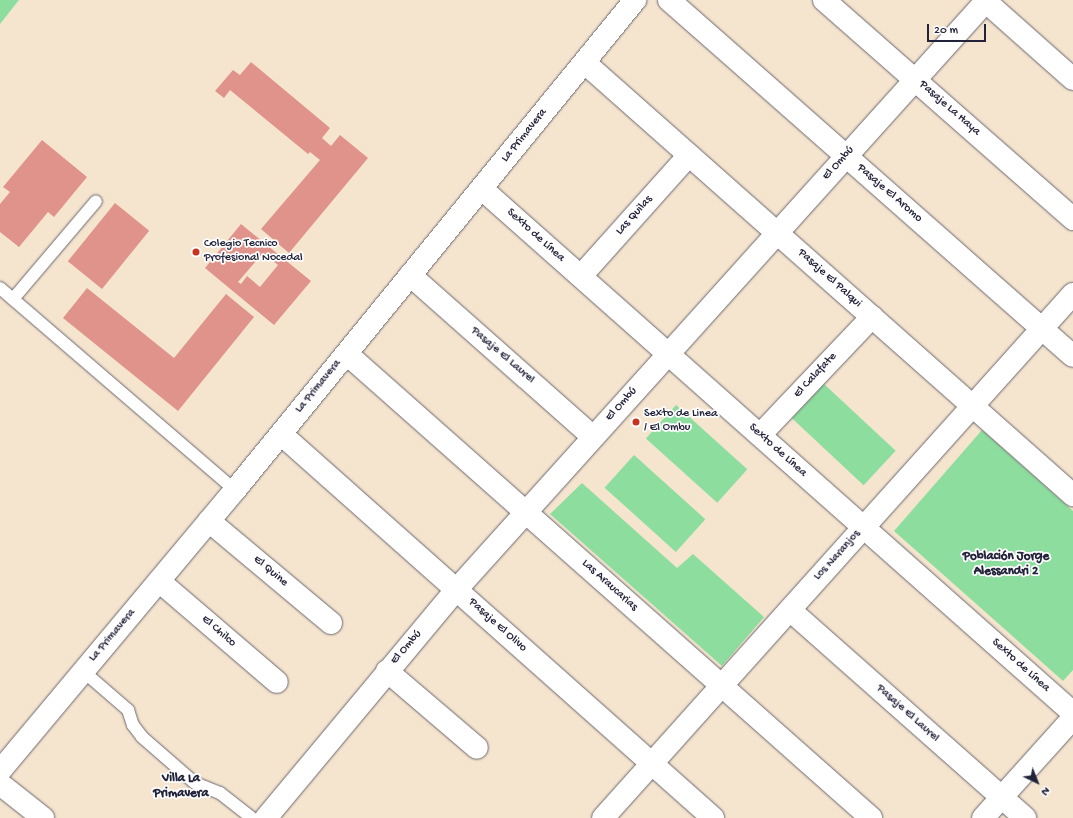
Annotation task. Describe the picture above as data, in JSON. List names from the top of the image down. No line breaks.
{"streets":{"street":["Pasaje La Haya","La Primavera","El Ombú","Pasaje El Aromo","Las Quilas","Sexto de Línea","Pasaje El Palqui","Pasaje El Laurel","El Calafate","Los Naranjos","El Quine","Las Araucarias","Pasaje El Olivo","El Chilco"]},"crossings":[["Pasaje La Haya","El Ombú"],["La Primavera","Sexto de Línea"],["La Primavera","Pasaje El Palqui"],["La Primavera","Pasaje El Laurel"],["La Primavera","El Quine"],["La Primavera","Las Araucarias"],["La Primavera","Pasaje El Olivo"],["La Primavera","El Chilco"],["El Ombú","Pasaje El Aromo"],["El Ombú","Sexto de Línea"],["El Ombú","Pasaje El Palqui"],["El Ombú","Pasaje El Laurel"],["El Ombú","Las Araucarias"],["El Ombú","Pasaje El Olivo"],["Pasaje El Aromo","Los Naranjos"],["Las Quilas","Sexto de Línea"],["Las Quilas","Pasaje El Palqui"],["Sexto de Línea","El Calafate"],["Sexto de Línea","Los Naranjos"],["Pasaje El Palqui","El Calafate"],["Pasaje El Palqui","Los Naranjos"],["Pasaje El Laurel","Los Naranjos"],["Los Naranjos","Las Araucarias"],["Los Naranjos","Pasaje El Olivo"]],"districts":["Población Jorge Alessandri 2","Villa La Primavera"],"places":["Colegio Tecnico Profesional Nocedal","Sexto de Linea / El Ombu"],"scale_bar":"20 m","north":"bottom right"}
